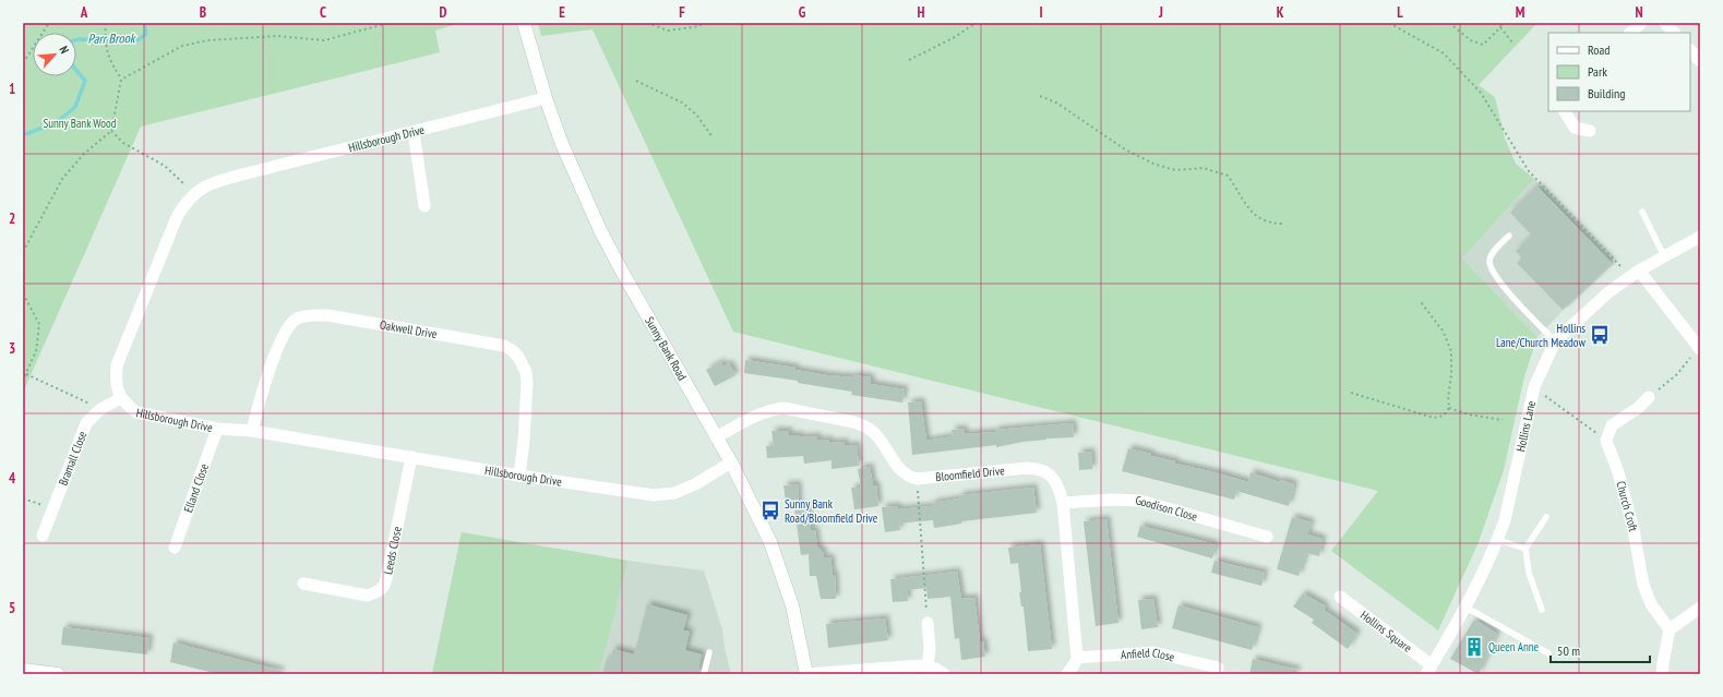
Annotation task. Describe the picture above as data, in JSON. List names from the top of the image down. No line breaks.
{"streets":{"street":["Hillsborough Drive","Oakwell Drive","Sunny Bank Road","Hollins Lane","Bramall Close","Bloomfield Drive","Elland Close","Church Croft","Goodison Close","Leeds Close","Hollins Square","Anfield Close"]},"crossings":[["Hillsborough Drive","Oakwell Drive"],["Hillsborough Drive","Sunny Bank Road"],["Hillsborough Drive","Bramall Close"],["Hillsborough Drive","Elland Close"],["Hillsborough Drive","Leeds Close"],["Hollins Lane","Hollins Square"],["Bloomfield Drive","Goodison Close"],["Bloomfield Drive","Anfield Close"]],"water":["Parr Brook"],"parks":["Sunny Bank Wood"],"places":{"bus stop":["Hollins Lane/Church Meadow","Sunny Bank Road/Bloomfield Drive"],"building":["Queen Anne"]},"legend":["Road","Park","Building"],"scale_bar":"50 m","north":"top right","grid":{"columns":["A","B","C","D","E","F","G","H","I","J","K","L","M","N"],"rows":["1","2","3","4","5"]}}
